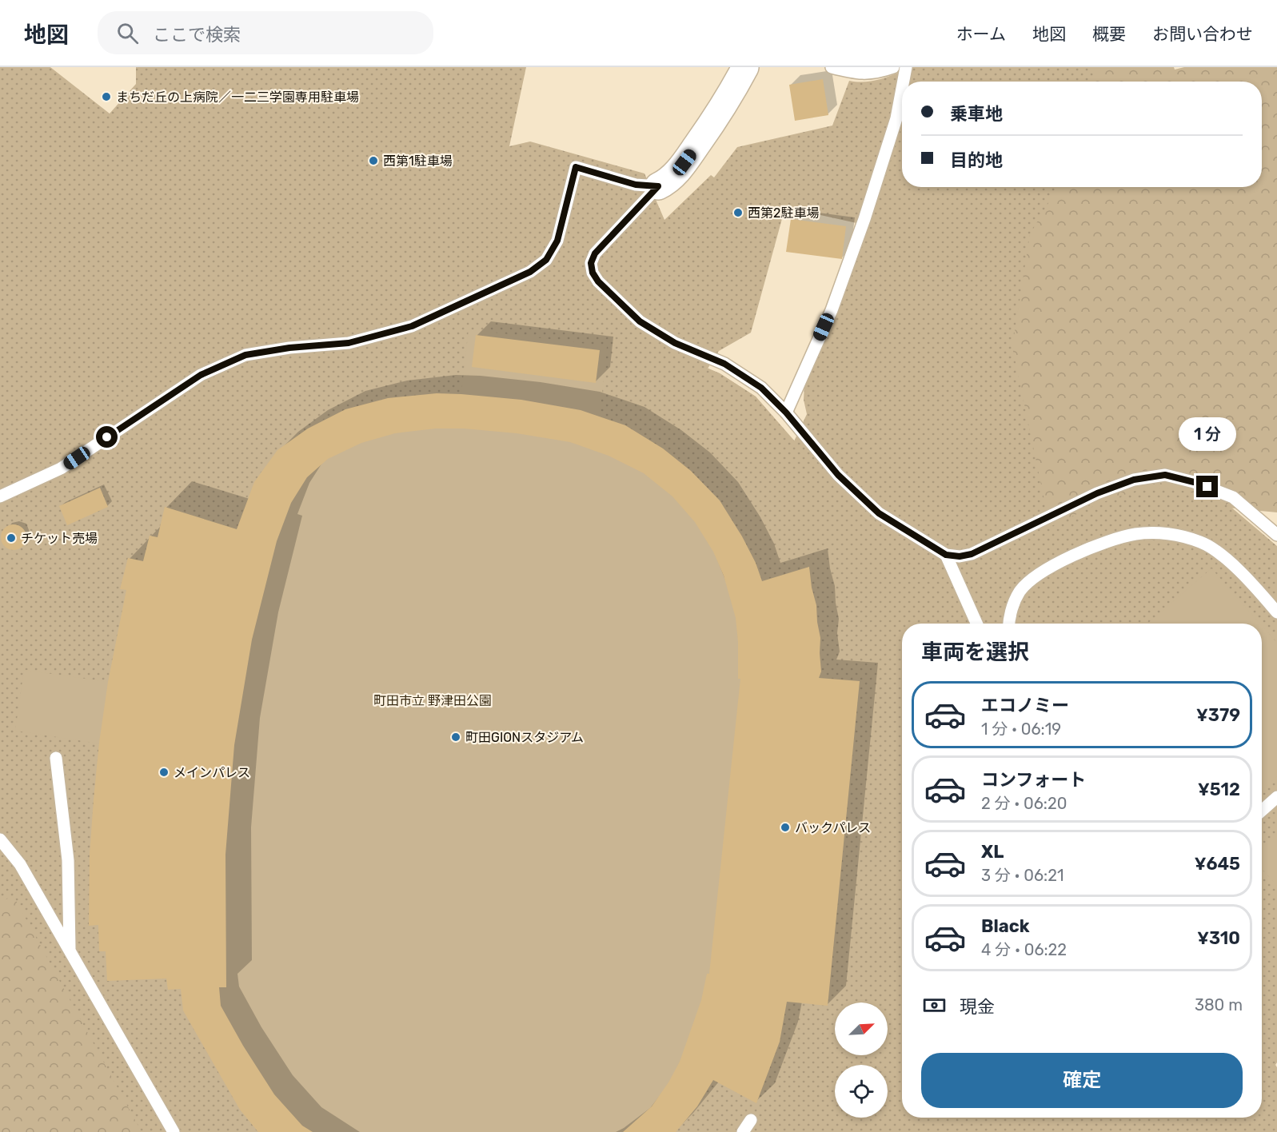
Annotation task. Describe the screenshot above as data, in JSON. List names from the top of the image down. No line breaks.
{"parks":["町田市立 野津田公園"],"places":["まちだ丘の上病院／一二三学園専用駐車場","西第1駐車場","西第2駐車場","チケット売場","町田GIONスタジアム","メインパレス","バックパレス"],"north":"top right","page":{"header":"地図","search":"ここで検索","nav":["ホーム","地図","概要","お問い合わせ"],"banner":["乗車地","目的地"],"bubble":"1 分","heading":"車両を選択","list":[{"name":"エコノミー","note":"1 分 · 06:19","value":"¥379"},{"name":"コンフォート","note":"2 分 · 06:20","value":"¥512"},{"name":"XL","note":"3 分 · 06:21","value":"¥645"},{"name":"Black","note":"4 分 · 06:22","value":"¥310"}],"pay":["現金","380 m"],"buttons":"確定"}}
